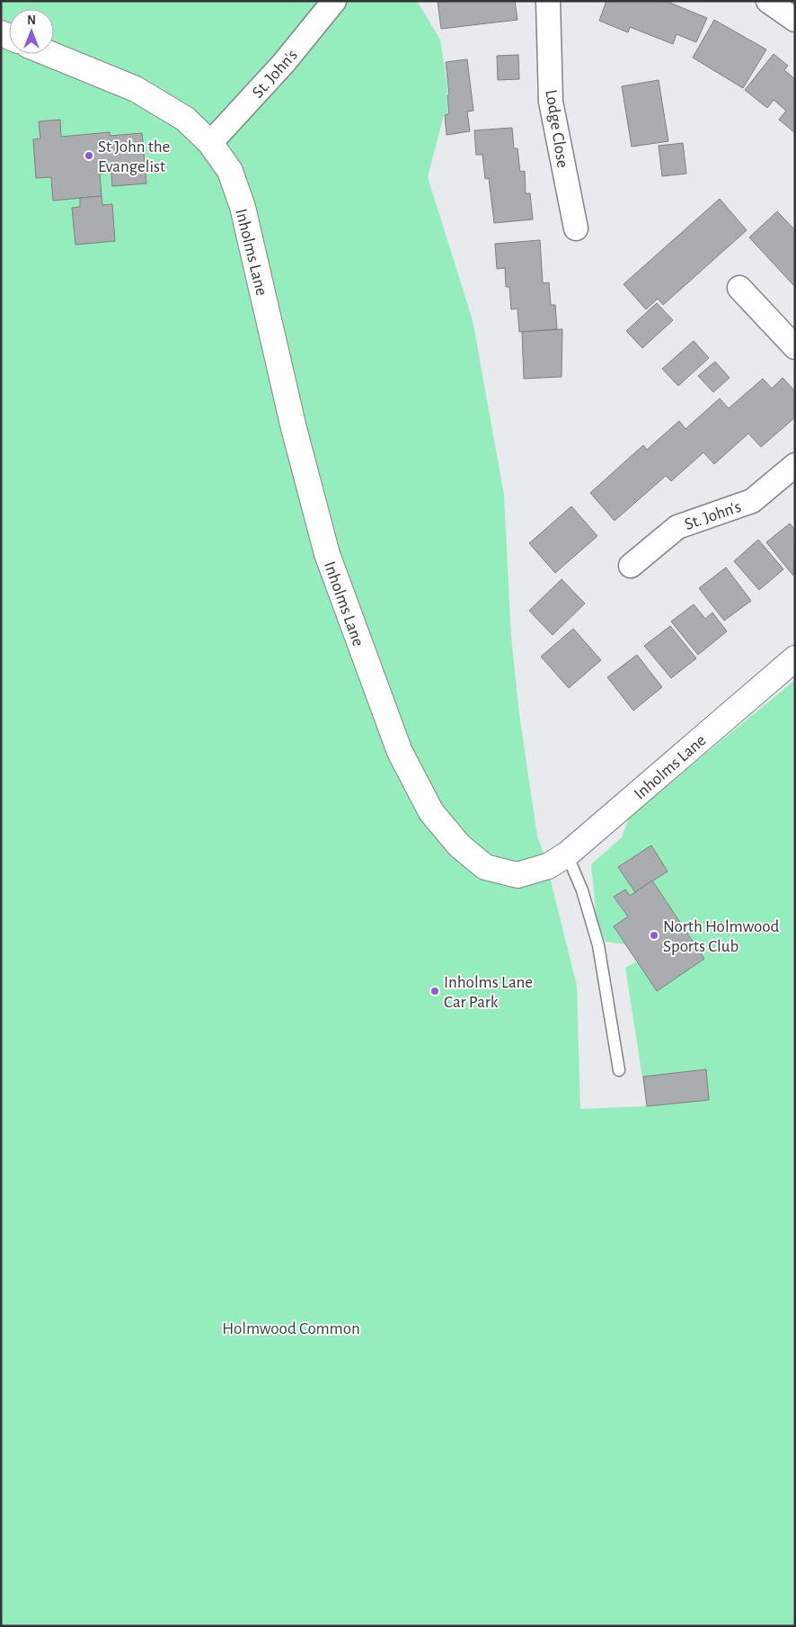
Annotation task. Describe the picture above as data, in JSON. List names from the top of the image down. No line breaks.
{"streets":{"street":["St. John's","Lodge Close","Inholms Lane"]},"crossings":[["St. John's","Inholms Lane"]],"parks":["Holmwood Common"],"places":["St John the Evangelist","North Holmwood Sports Club","Inholms Lane Car Park"],"north":"top"}
